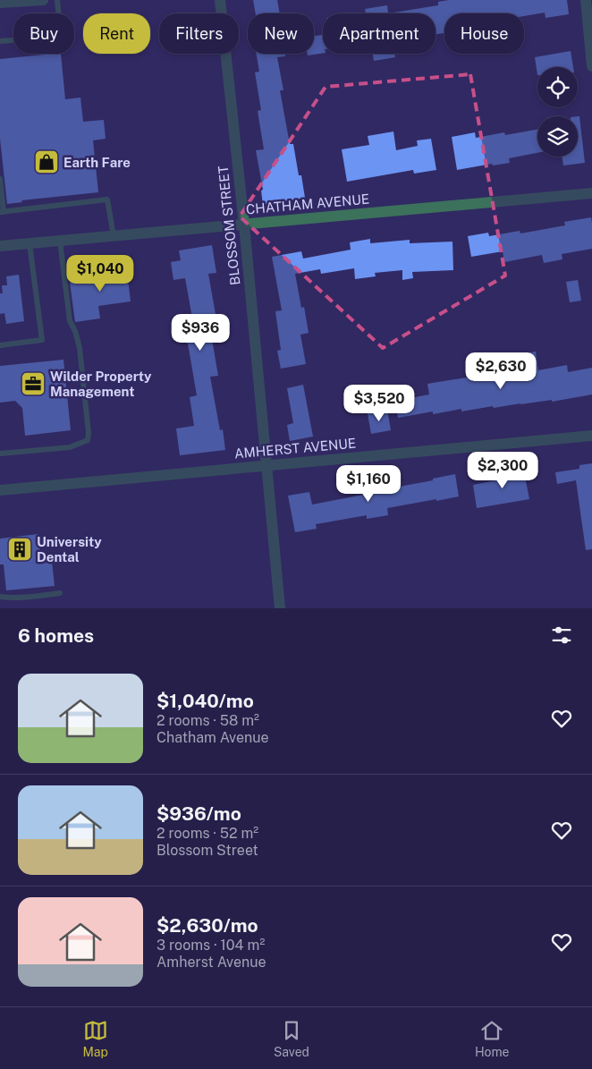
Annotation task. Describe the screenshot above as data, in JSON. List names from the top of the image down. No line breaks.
{"streets":{"street":["CHATHAM AVENUE","BLOSSOM STREET","AMHERST AVENUE"]},"crossings":[["CHATHAM AVENUE","BLOSSOM STREET"],["BLOSSOM STREET","AMHERST AVENUE"]],"places":{"shop":["Earth Fare"],"office":["Wilder Property Management"],"building":["University Dental"]},"page":{"chip":["Buy","Rent","Filters","New","Apartment","House"],"price":["$1,040","$936","$2,630","$3,520","$2,300","$1,160"],"heading":"6 homes","list":[{"name":"$1,040/mo","note":"2 rooms · 58 m² · Chatham Avenue"},{"name":"$936/mo","note":"2 rooms · 52 m² · Blossom Street"},{"name":"$2,630/mo","note":"3 rooms · 104 m² · Amherst Avenue"}],"tabs":["Map","Saved","Home"]}}
